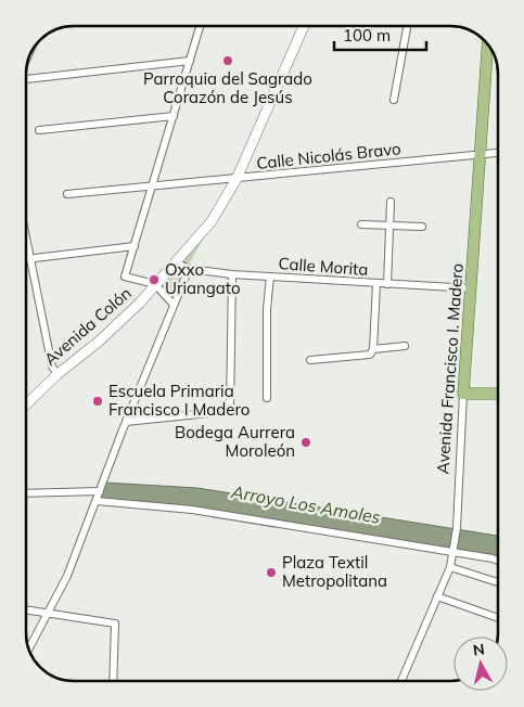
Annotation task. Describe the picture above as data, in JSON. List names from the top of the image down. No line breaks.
{"streets":{"main road":["Avenida Francisco I. Madero"],"street":["Calle Nicolás Bravo","Calle Morita","Avenida Colón"]},"crossings":[["Calle Nicolás Bravo","Avenida Colón"],["Calle Nicolás Bravo","Avenida Francisco I. Madero"],["Calle Morita","Avenida Colón"],["Calle Morita","Avenida Francisco I. Madero"]],"water":["Arroyo Los Amoles"],"places":["Parroquia del Sagrado Corazón de Jesús","Oxxo Uriangato","Escuela Primaria Francisco I Madero","Bodega Aurrera Moroleón","Plaza Textil Metropolitana"],"scale_bar":"100 m","north":"top"}
